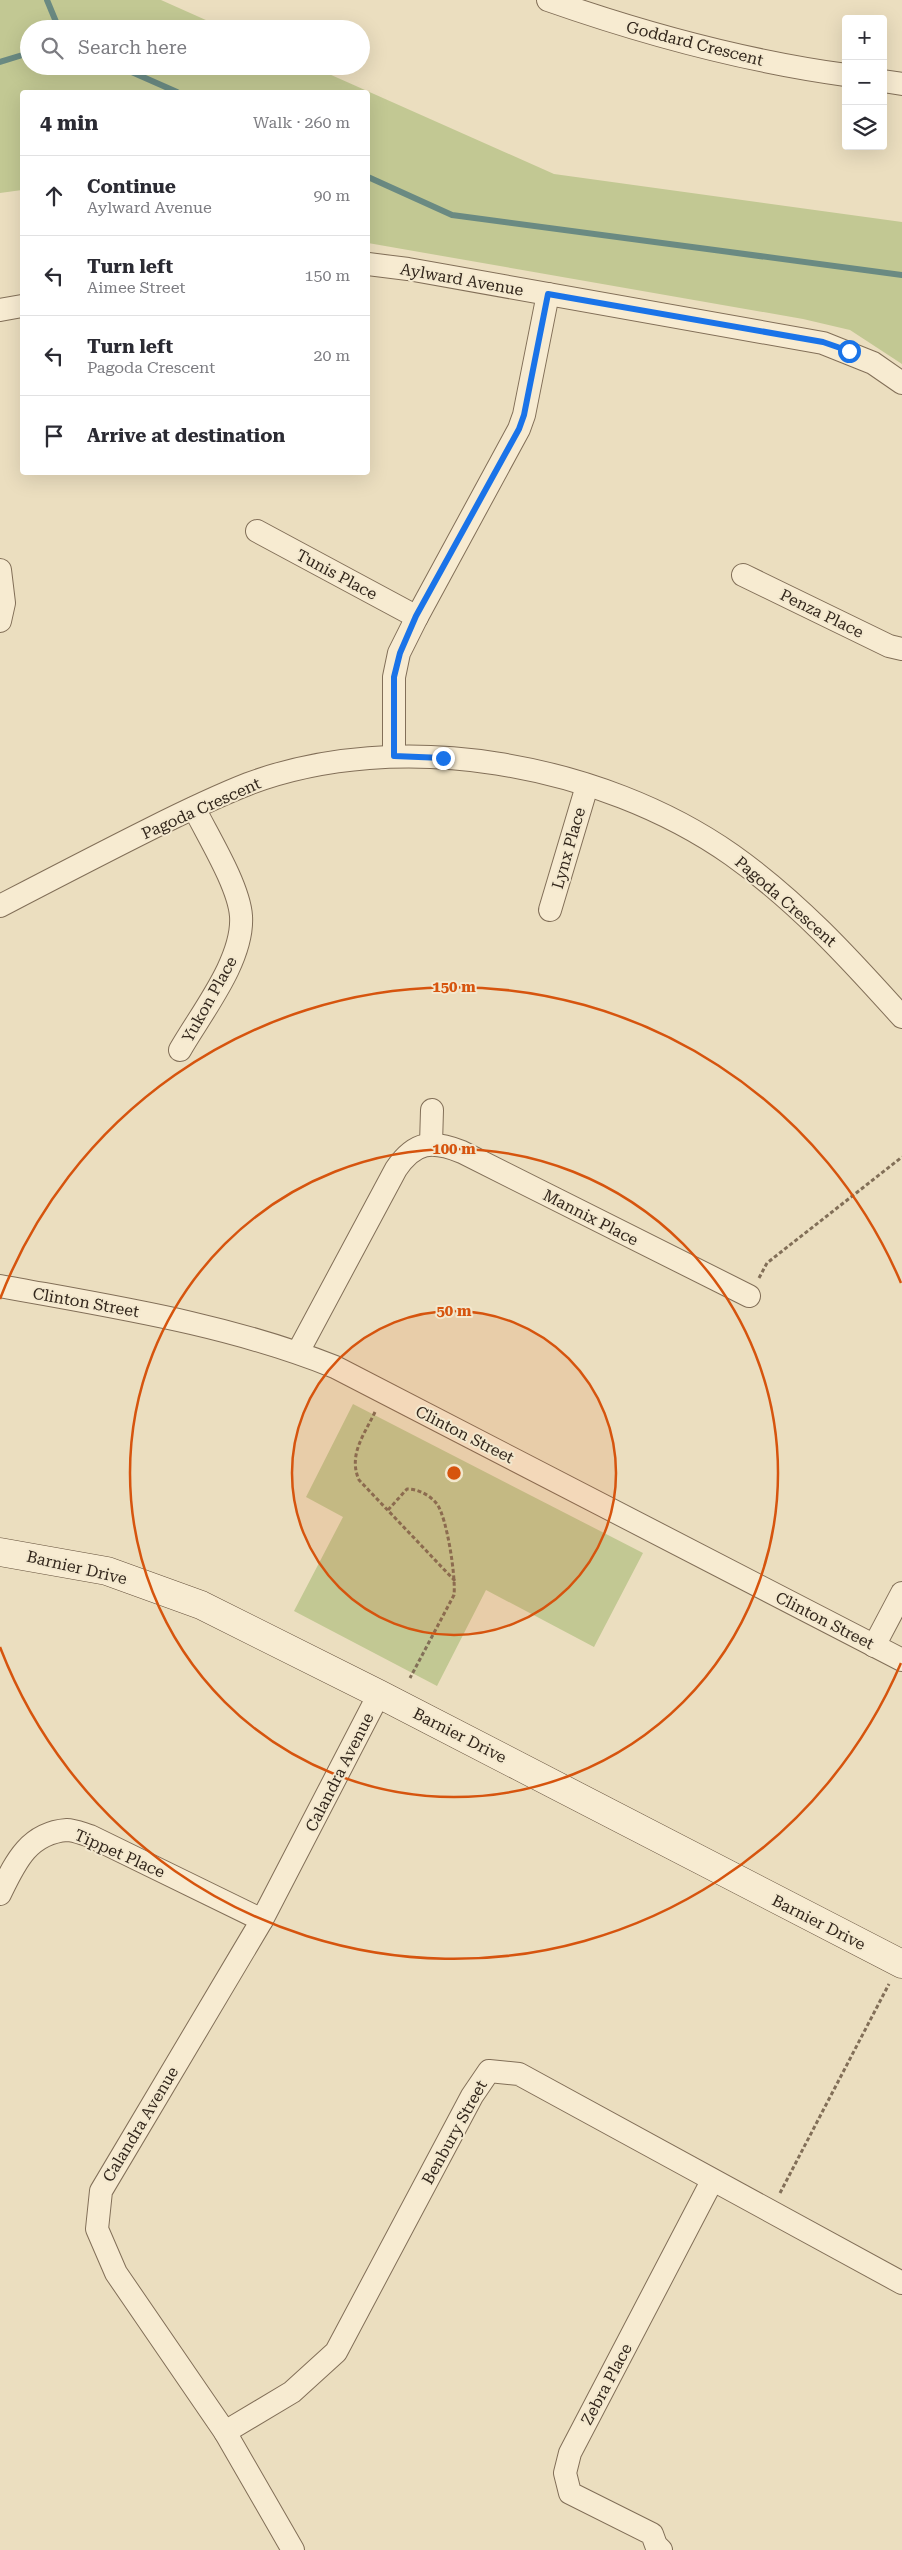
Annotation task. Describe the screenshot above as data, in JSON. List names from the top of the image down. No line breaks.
{"streets":{"street":["Goddard Crescent","Aylward Avenue","Tunis Place","Penza Place","Pagoda Crescent","Lynx Place","Yukon Place","Mannix Place","Clinton Street","Barnier Drive","Calandra Avenue","Tippet Place","Benbury Street","Zebra Place"]},"crossings":[["Pagoda Crescent","Lynx Place"],["Pagoda Crescent","Yukon Place"],["Barnier Drive","Calandra Avenue"],["Calandra Avenue","Tippet Place"],["Calandra Avenue","Benbury Street"],["Benbury Street","Zebra Place"]],"page":{"map_buttons":["+","−"],"search":"Search here","heading":["4 min","Walk · 260 m"],"list":[["Continue","Aylward Avenue","90 m"],["Turn left","Aimee Street","150 m"],["Turn left","Pagoda Crescent","20 m"],"Arrive at destination"]},"rings":["150 m","100 m","50 m"]}
